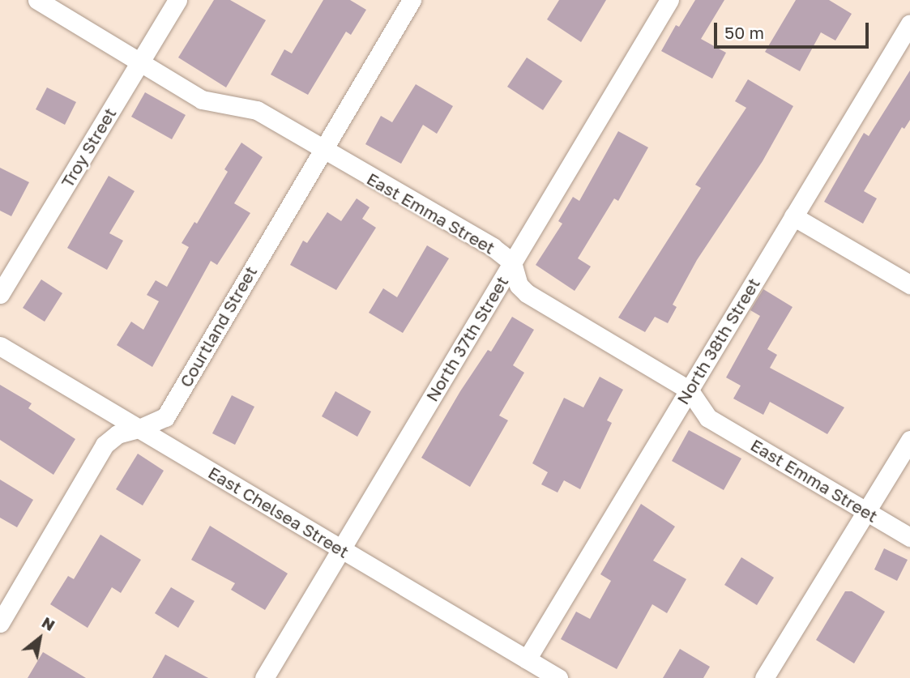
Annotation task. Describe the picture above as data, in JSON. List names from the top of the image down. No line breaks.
{"streets":{"street":["Troy Street","East Emma Street","Courtland Street","North 37th Street","North 38th Street","East Chelsea Street"]},"crossings":[["Troy Street","East Emma Street"],["East Emma Street","Courtland Street"],["East Emma Street","North 37th Street"],["East Emma Street","North 38th Street"],["Courtland Street","East Chelsea Street"],["North 37th Street","East Chelsea Street"],["North 38th Street","East Chelsea Street"]],"scale_bar":"50 m","north":"top right"}
